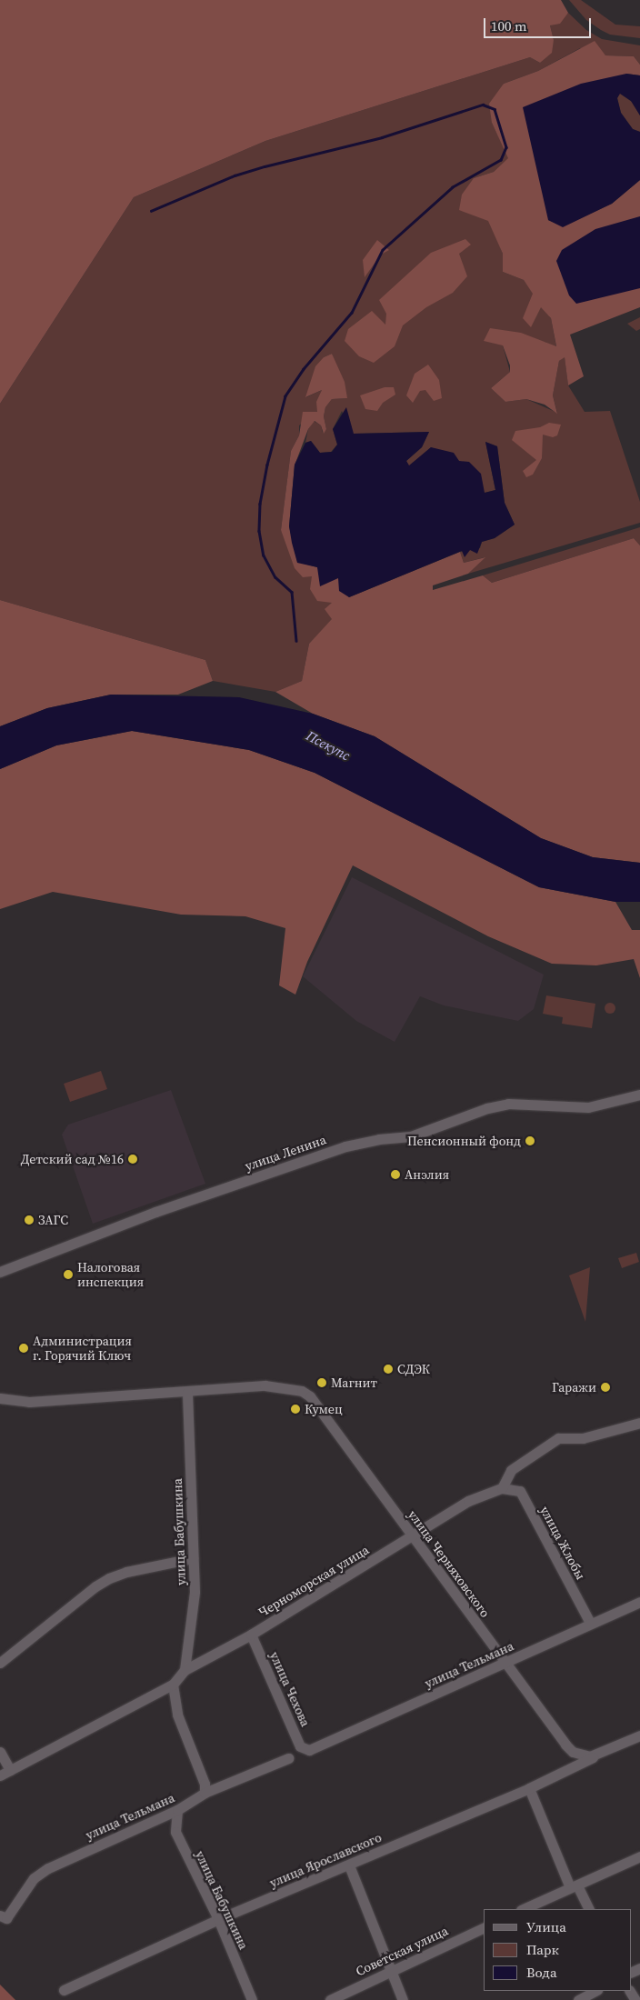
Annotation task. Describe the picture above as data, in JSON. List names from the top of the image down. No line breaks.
{"streets":{"street":["улица Ленина","улица Бабушкина","улица Жлобы","улица Черняховского","Черноморская улица","улица Тельмана","улица Чехова","улица Ярославского","Советская улица"]},"crossings":[["улица Бабушкина","улица Черняховского"],["улица Бабушкина","Черноморская улица"],["улица Бабушкина","улица Тельмана"],["улица Бабушкина","улица Ярославского"],["улица Жлобы","Черноморская улица"],["улица Жлобы","улица Тельмана"],["улица Черняховского","Черноморская улица"],["улица Черняховского","улица Тельмана"],["улица Черняховского","улица Ярославского"],["Черноморская улица","улица Чехова"],["улица Тельмана","улица Чехова"]],"water":["Псекупс"],"places":["Пенсионный фонд","Детский сад №16","Анэлия","ЗАГС","Налоговая инспекция","Администрация г. Горячий Ключ","СДЭК","Магнит","Гаражи","Кумец"],"legend":["Улица","Парк","Вода"],"scale_bar":"100 m"}
